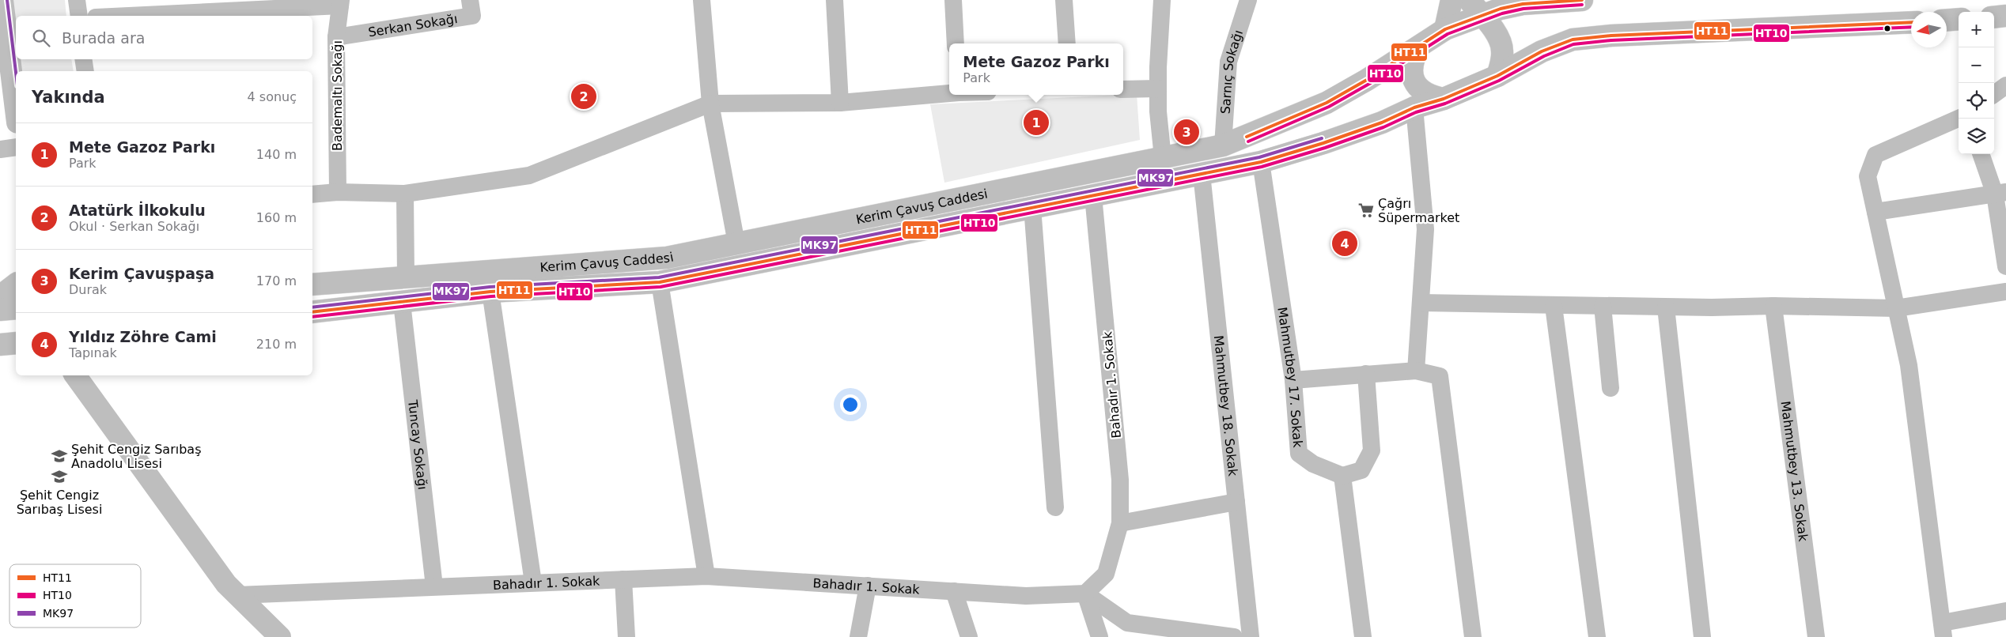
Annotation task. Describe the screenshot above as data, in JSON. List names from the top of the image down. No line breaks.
{"streets":{"main road":["Kerim Çavuş Caddesi"],"street":["Serkan Sokağı","Sarnıç Sokağı","Bademaltı Sokağı","Mahmutbey 17. Sokak","Bahadır 1. Sokak","Mahmutbey 18. Sokak","Tuncay Sokağı","Mahmutbey 13. Sokak"]},"crossings":[["Serkan Sokağı","Bademaltı Sokağı"],["Sarnıç Sokağı","Kerim Çavuş Caddesi"],["Kerim Çavuş Caddesi","Mahmutbey 17. Sokak"],["Kerim Çavuş Caddesi","Bahadır 1. Sokak"],["Kerim Çavuş Caddesi","Mahmutbey 18. Sokak"],["Kerim Çavuş Caddesi","Tuncay Sokağı"],["Bahadır 1. Sokak","Tuncay Sokağı"]],"places":{"supermarket":["Çağrı Süpermarket"],"school or university":["Şehit Cengiz Sarıbaş Anadolu Lisesi","Şehit Cengiz Sarıbaş Lisesi"]},"lines":["transit line HT11","transit line MK97","transit line HT10"],"legend":["HT11","HT10","MK97"],"north":"left","page":{"map_buttons":["+","−"],"search":"Burada ara","popup":["Mete Gazoz Parkı","Park"],"heading":["Yakında","4 sonuç"],"pins":["2","1","3","4"],"list":[{"mark":"1","name":"Mete Gazoz Parkı","note":"Park","value":"140 m"},{"mark":"2","name":"Atatürk İlkokulu","note":"Okul · Serkan Sokağı","value":"160 m"},{"mark":"3","name":"Kerim Çavuşpaşa","note":"Durak","value":"170 m"},{"mark":"4","name":"Yıldız Zöhre Cami","note":"Tapınak","value":"210 m"}]}}
